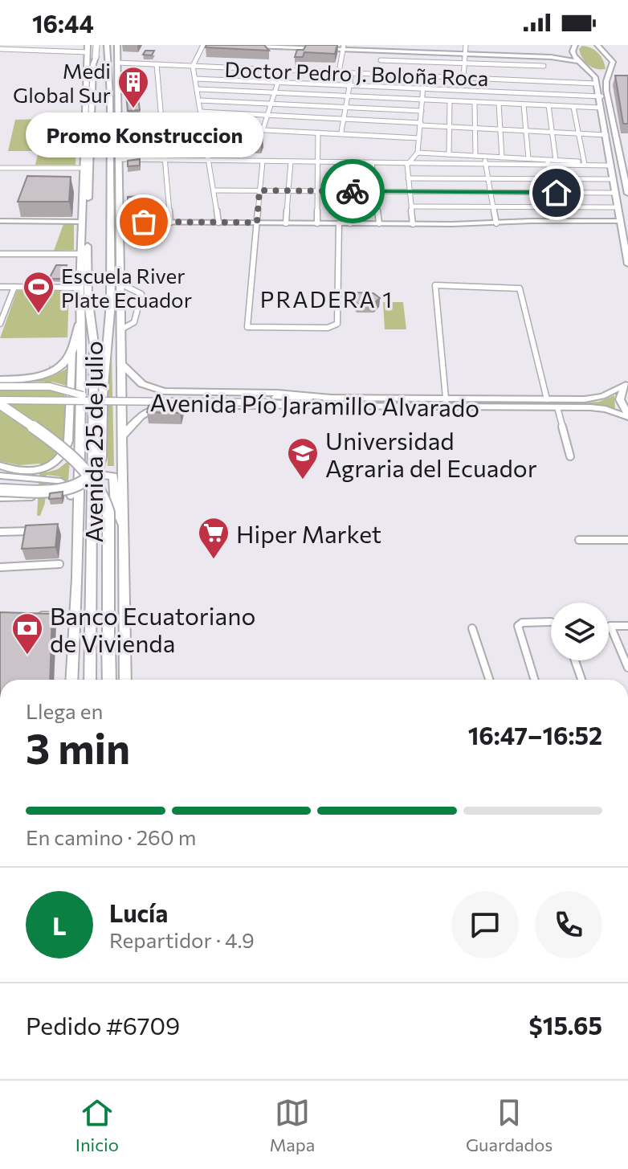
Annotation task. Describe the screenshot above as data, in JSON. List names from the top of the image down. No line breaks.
{"streets":{"main road":["Avenida Pío Jaramillo Alvarado","Avenida 25 de Julio"],"street":["Doctor Pedro J. Boloña Roca"]},"crossings":[["Doctor Pedro J. Boloña Roca","Avenida 25 de Julio"]],"districts":["PRADERA 1"],"places":{"building":["Medi Global Sur"],"other":["Promo Konstruccion"],"sports":["Escuela River Plate Ecuador"],"school or university":["Universidad Agraria del Ecuador"],"supermarket":["Hiper Market"],"bank":["Banco Ecuatoriano de Vivienda"]},"page":{"status":"16:44","bubble":"Promo Konstruccion","heading":["3 min","Llega en","16:47–16:52"],"panel":["Lucía","Repartidor · 4.9","Pedido #6709","$15.65"],"bar":"En camino · 260 m","round":"L","tabs":["Inicio","Mapa","Guardados"]}}
